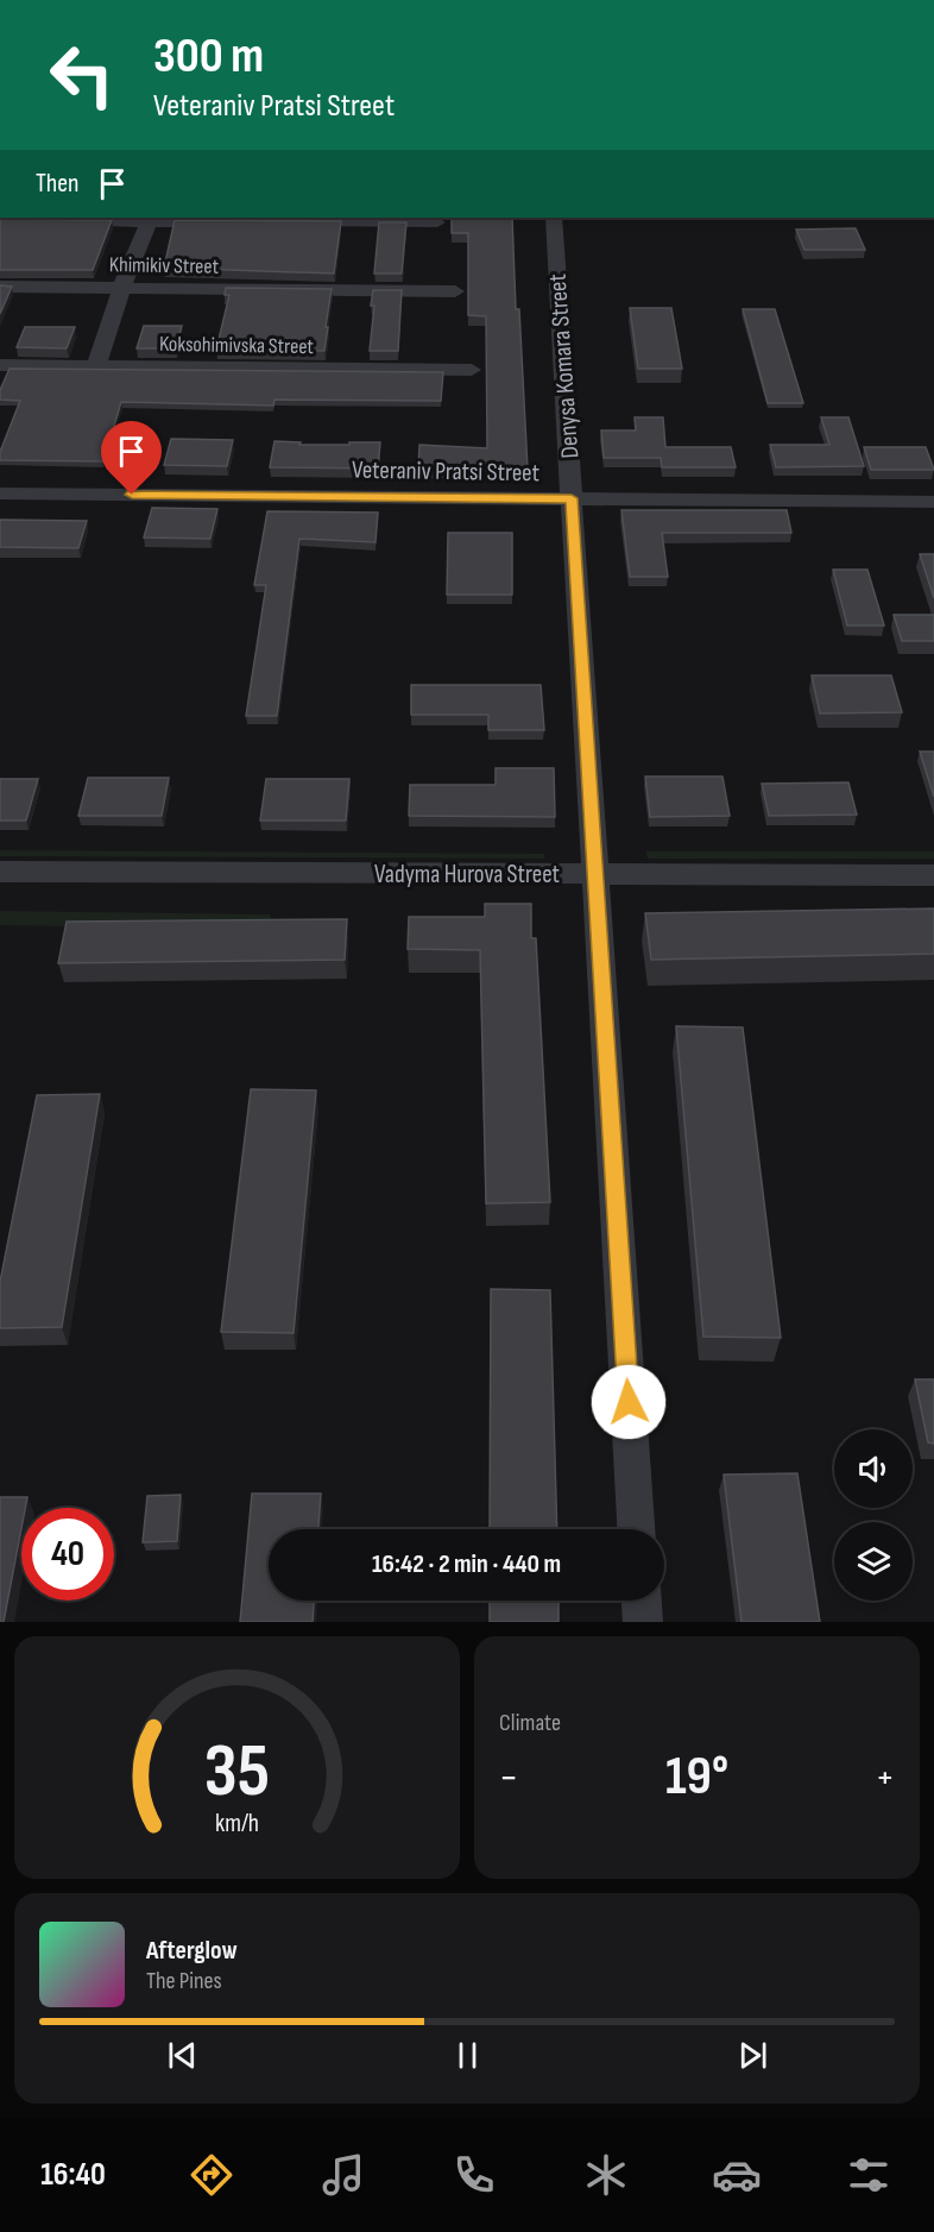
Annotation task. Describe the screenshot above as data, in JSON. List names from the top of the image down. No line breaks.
{"streets":{"street":["Khimikiv Street","Koksohimivska Street","Denysa Komara Street","Veteraniv Pratsi Street","Vadyma Hurova Street"]},"crossings":[["Denysa Komara Street","Veteraniv Pratsi Street"],["Denysa Komara Street","Vadyma Hurova Street"]],"page":{"turn":["300 m","Veteraniv Pratsi Street"],"then":"Then","limit":"40","trip":"16:42 · 2 min · 440 m","tile":"Climate","heat":["−","19°","+"],"song":["Afterglow","The Pines"],"tabs":"16:40","gauge":["35","km/h"]}}
